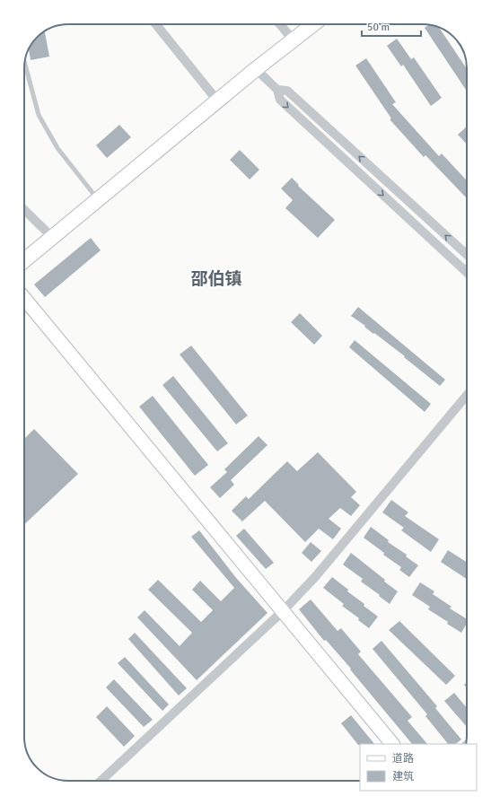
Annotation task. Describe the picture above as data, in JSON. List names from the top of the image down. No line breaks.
{"districts":["邵伯镇"],"legend":["道路","建筑"],"scale_bar":"50 m"}
